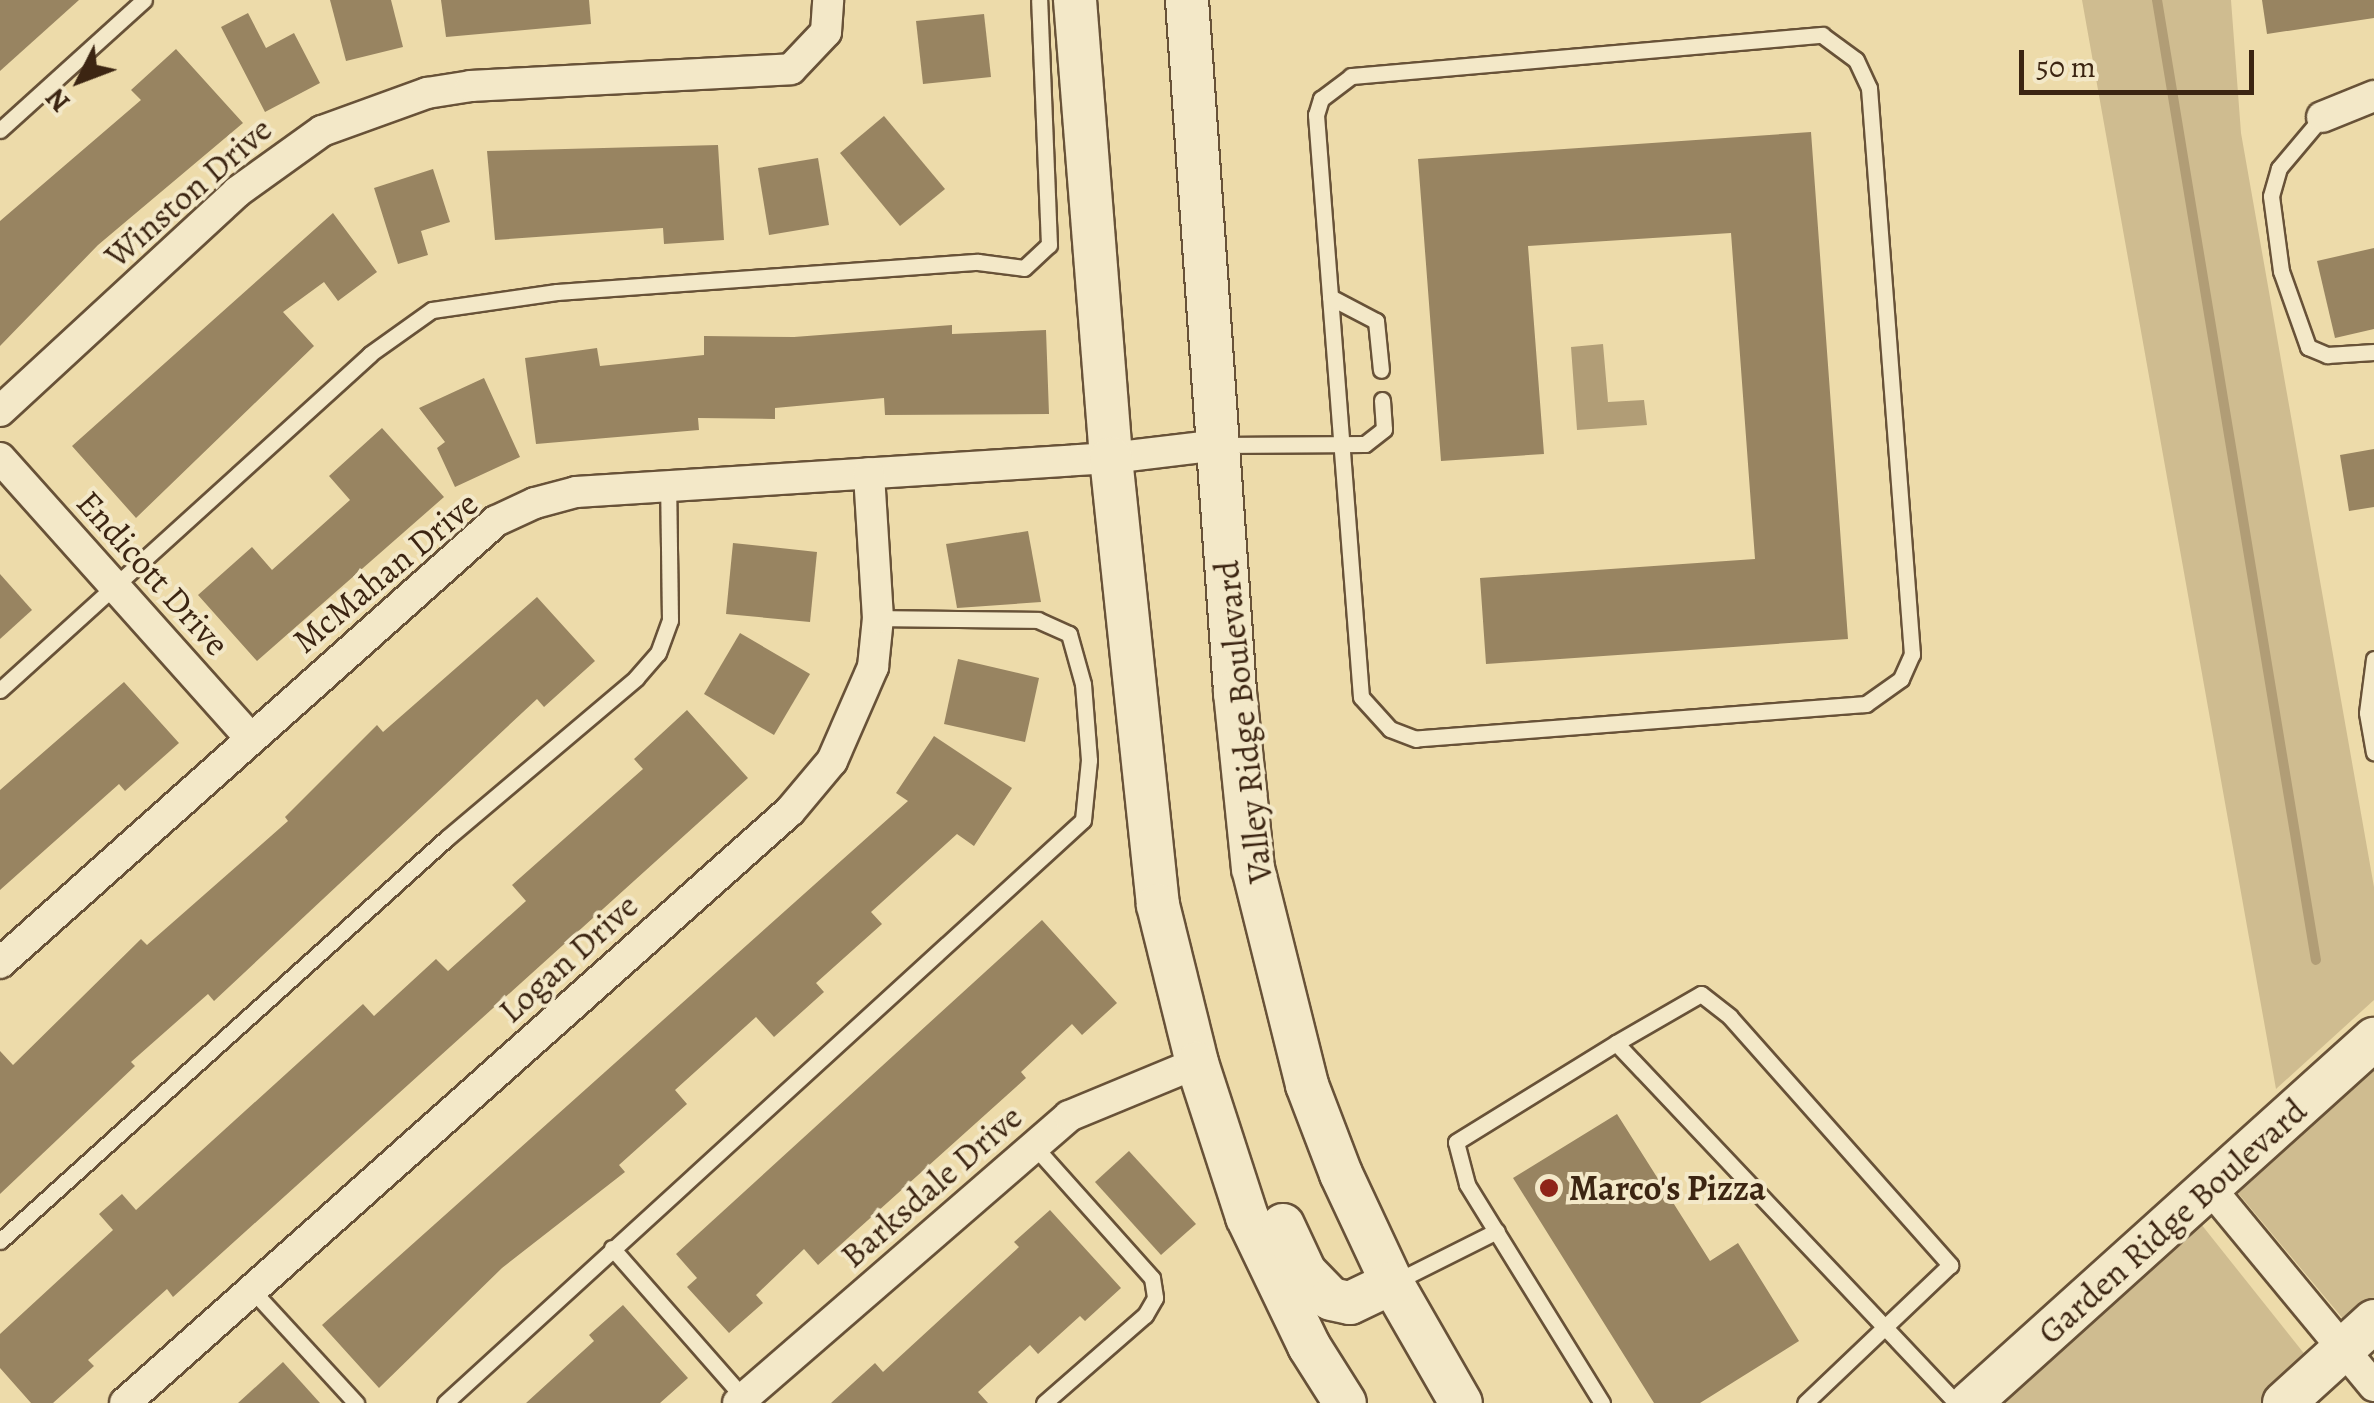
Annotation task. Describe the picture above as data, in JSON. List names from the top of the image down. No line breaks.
{"streets":{"main road":["Valley Ridge Boulevard","Garden Ridge Boulevard"],"street":["Winston Drive","McMahan Drive","Endicott Drive","Logan Drive","Barksdale Drive"]},"crossings":[["McMahan Drive","Endicott Drive"],["McMahan Drive","Valley Ridge Boulevard"],["McMahan Drive","Logan Drive"]],"places":["Marco's Pizza"],"scale_bar":"50 m","north":"bottom left"}
